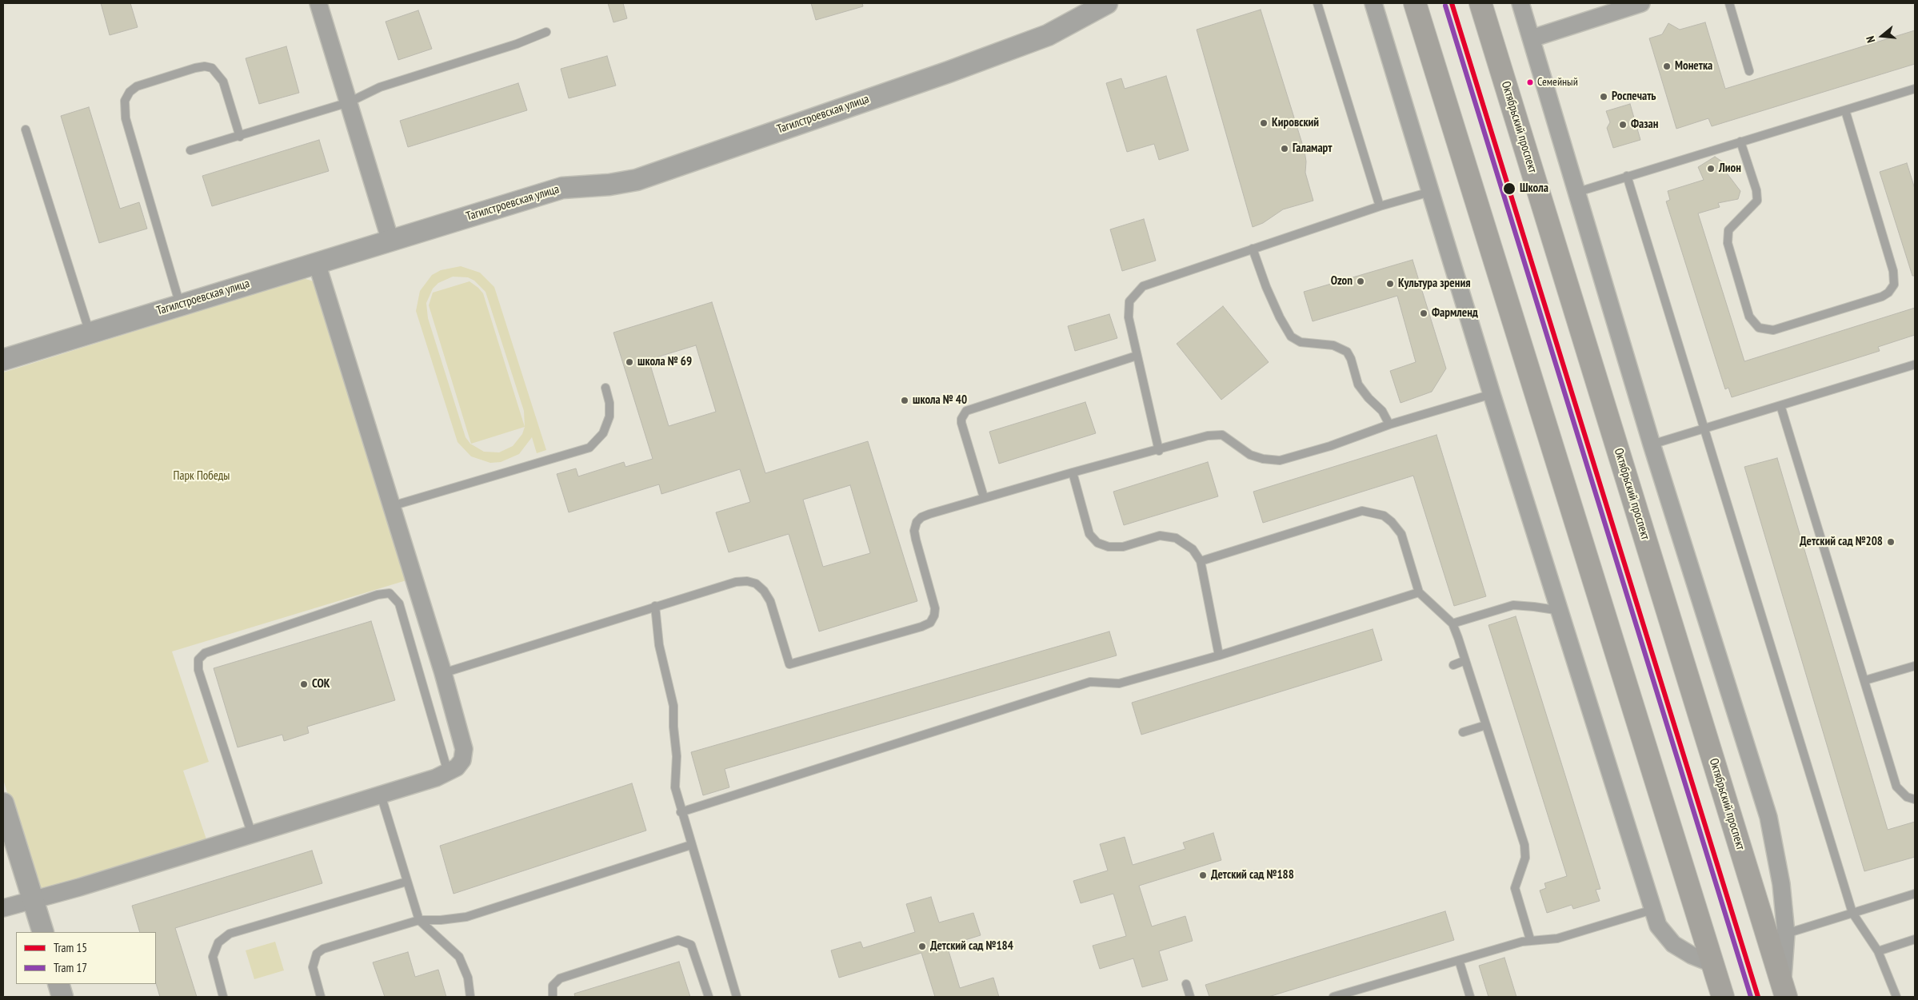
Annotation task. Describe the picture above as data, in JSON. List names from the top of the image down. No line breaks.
{"streets":{"main road":["Октябрьский проспект"],"street":["Тагилстроевская улица"]},"parks":["Парк Победы"],"places":["Монетка","Семейный","Роспечать","Кировский","Фазан","Галамарт","Лион","Школа","Ozon","Культура зрения","Фармленд","школа № 69","школа № 40","Детский сад №208","СОК","Детский сад №188","Детский сад №184"],"lines":["tram line 15","tram line 17"],"legend":["Tram 15","Tram 17"],"north":"left"}
